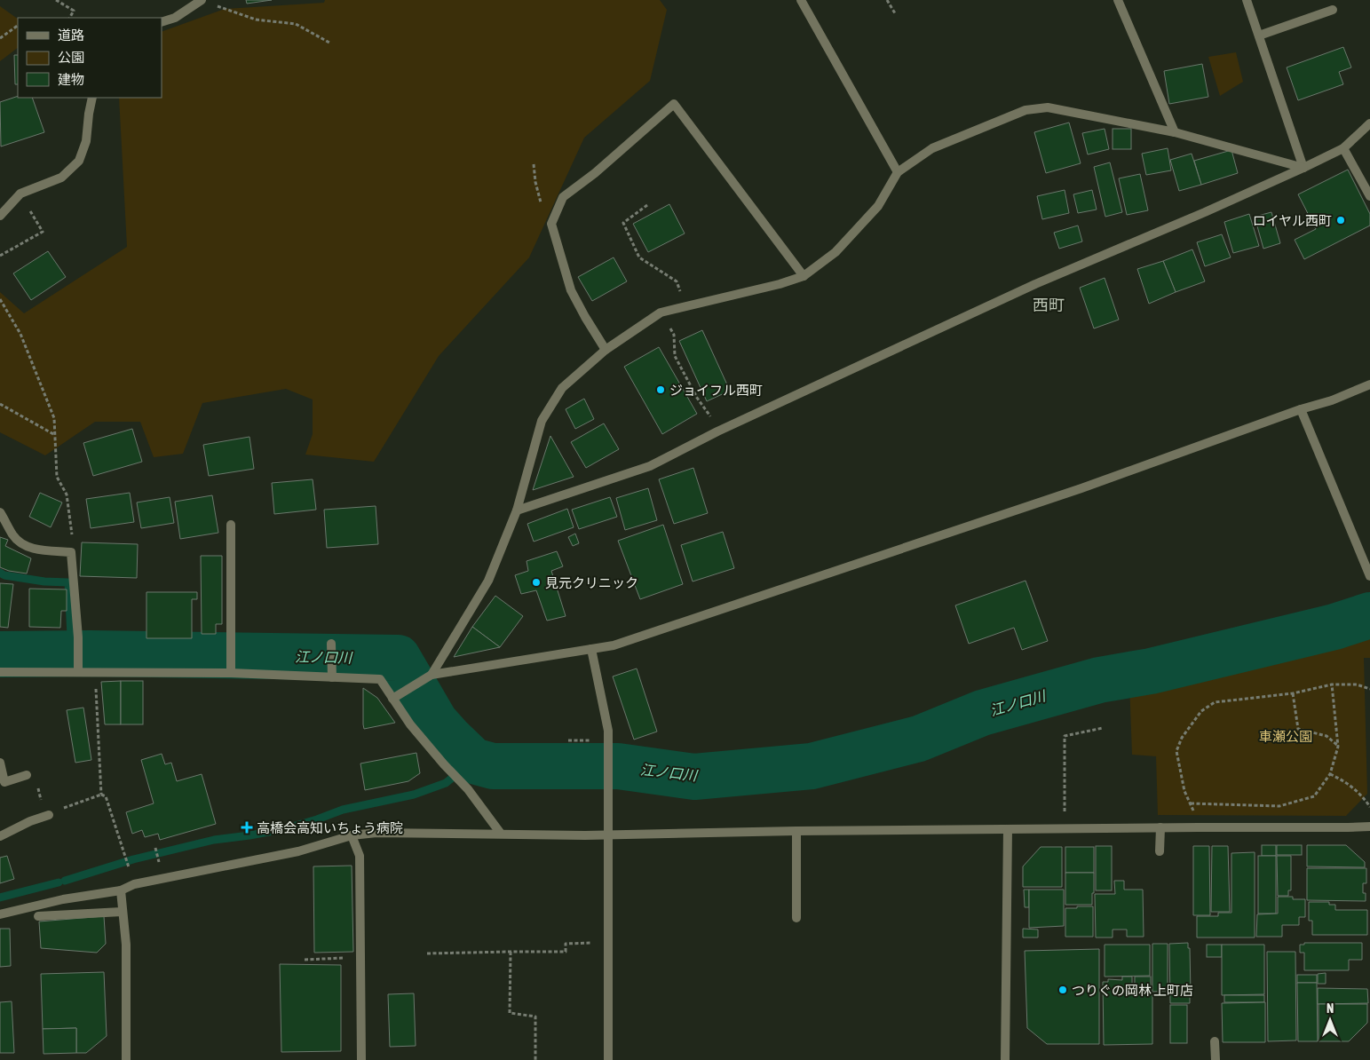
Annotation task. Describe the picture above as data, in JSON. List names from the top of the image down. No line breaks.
{"districts":["西町"],"water":["江ノ口川"],"parks":["車瀬公園"],"places":{"other":["ロイヤル西町","ジョイフル西町","見元クリニック","つりぐの岡林 上町店"],"health":["高橋会高知いちょう病院"]},"legend":["道路","公園","建物"],"north":"top"}
